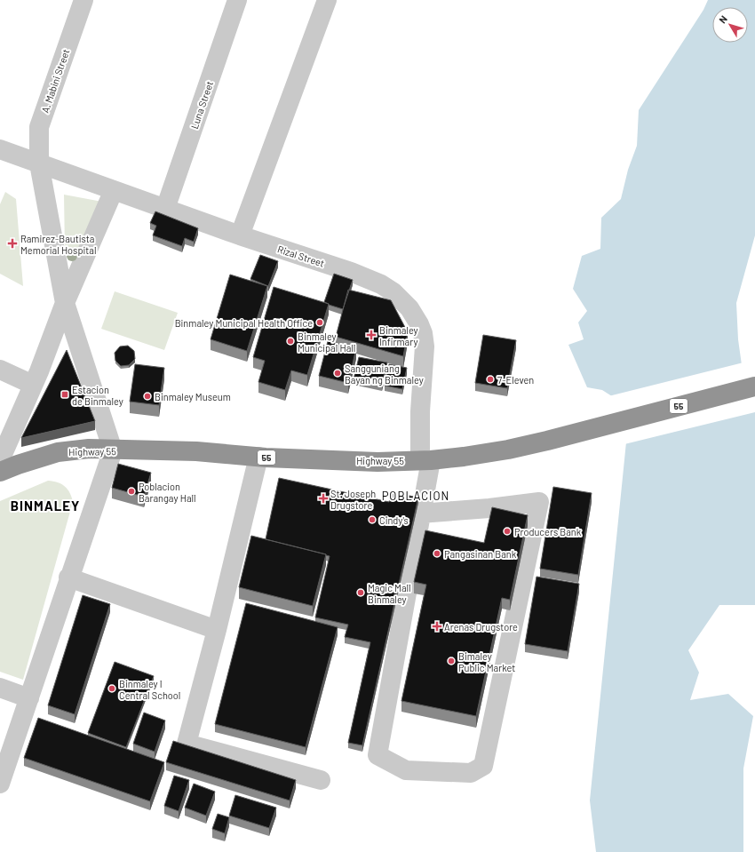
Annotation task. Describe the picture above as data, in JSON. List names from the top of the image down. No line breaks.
{"streets":{"highway":["55","Highway 55"],"street":["A. Mabini Street","Luna Street","Rizal Street"]},"crossings":[["A. Mabini Street","Rizal Street"],["A. Mabini Street","Highway 55"],["Luna Street","Rizal Street"],["Rizal Street","Highway 55"]],"districts":["POBLACION","BINMALEY"],"places":{"health":["Ramirez-Bautista Memorial Hospital","Binmaley Infirmary","St. Joseph Drugstore","Arenas Drugstore"],"other":["Binmaley Municipal Health Office","Binmaley Municipal Hall","Sangguniang Bayan ng Binmaley","7-Eleven","Binmaley Museum","Poblacion Barangay Hall","Cindy's","Producers Bank","Pangasinan Bank","Magic Mall Binmaley","Bimaley Public Market","Binmaley I Central School"],"transit":["Estacion de Binmaley"]},"north":"top left"}
